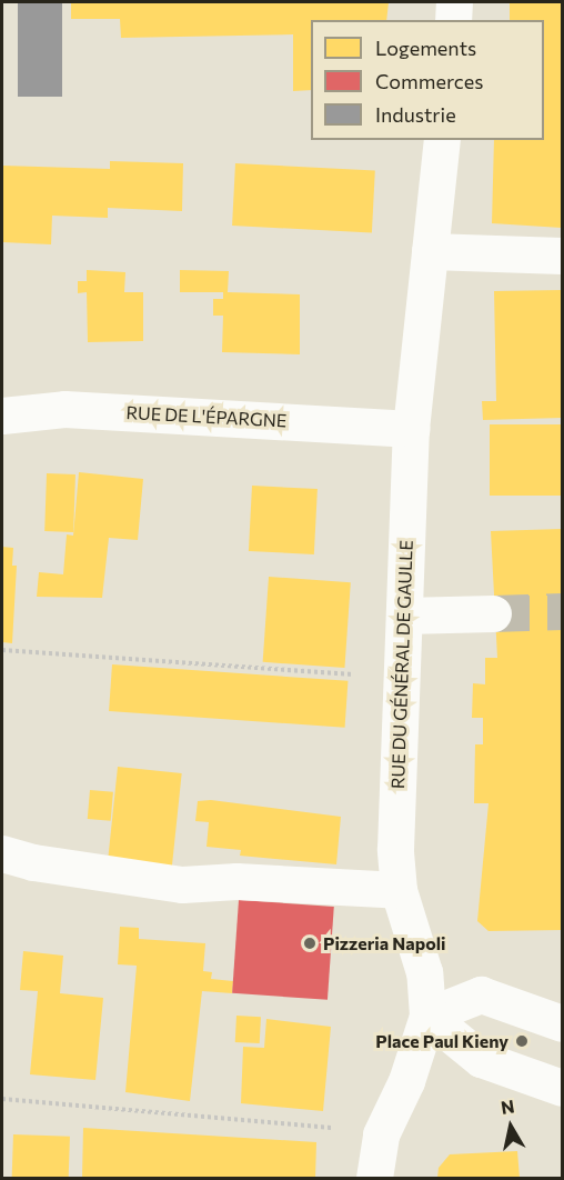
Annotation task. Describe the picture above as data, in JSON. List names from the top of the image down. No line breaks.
{"streets":{"street":["RUE DE L'ÉPARGNE","RUE DU GÉNÉRAL DE GAULLE"]},"crossings":[["RUE DE L'ÉPARGNE","RUE DU GÉNÉRAL DE GAULLE"]],"places":["Pizzeria Napoli","Place Paul Kieny"],"legend":["Logements","Commerces","Industrie"],"north":"top"}
